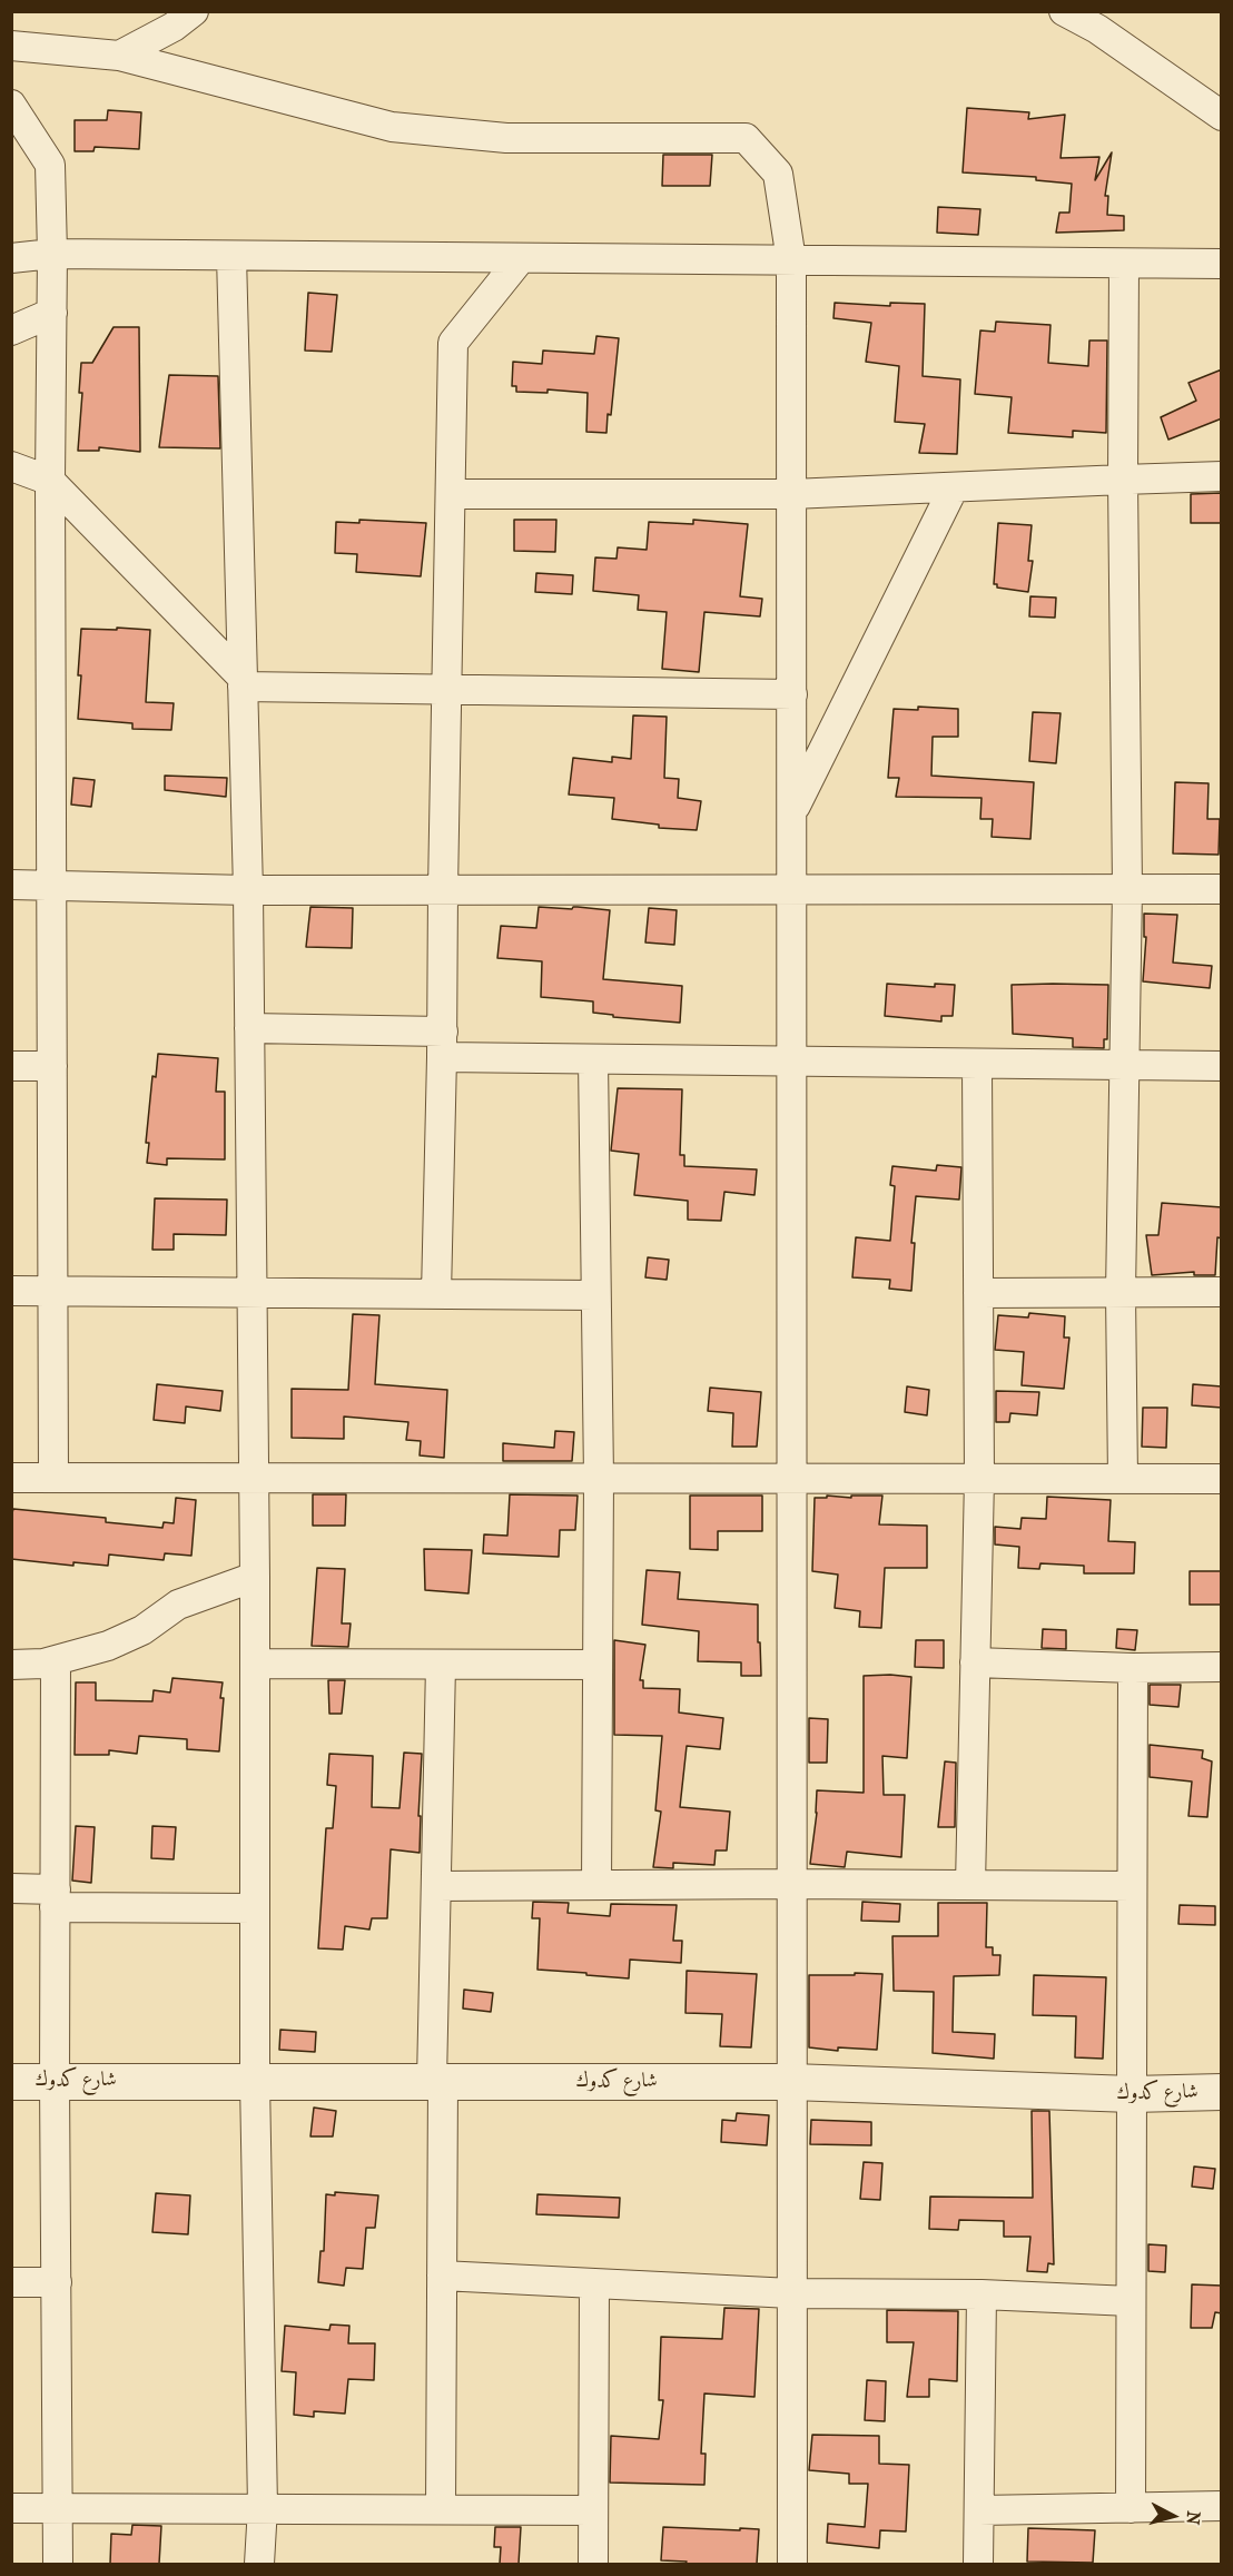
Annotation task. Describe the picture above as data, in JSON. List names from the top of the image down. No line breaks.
{"streets":{"street":["شارع كدوك"]},"north":"right"}
